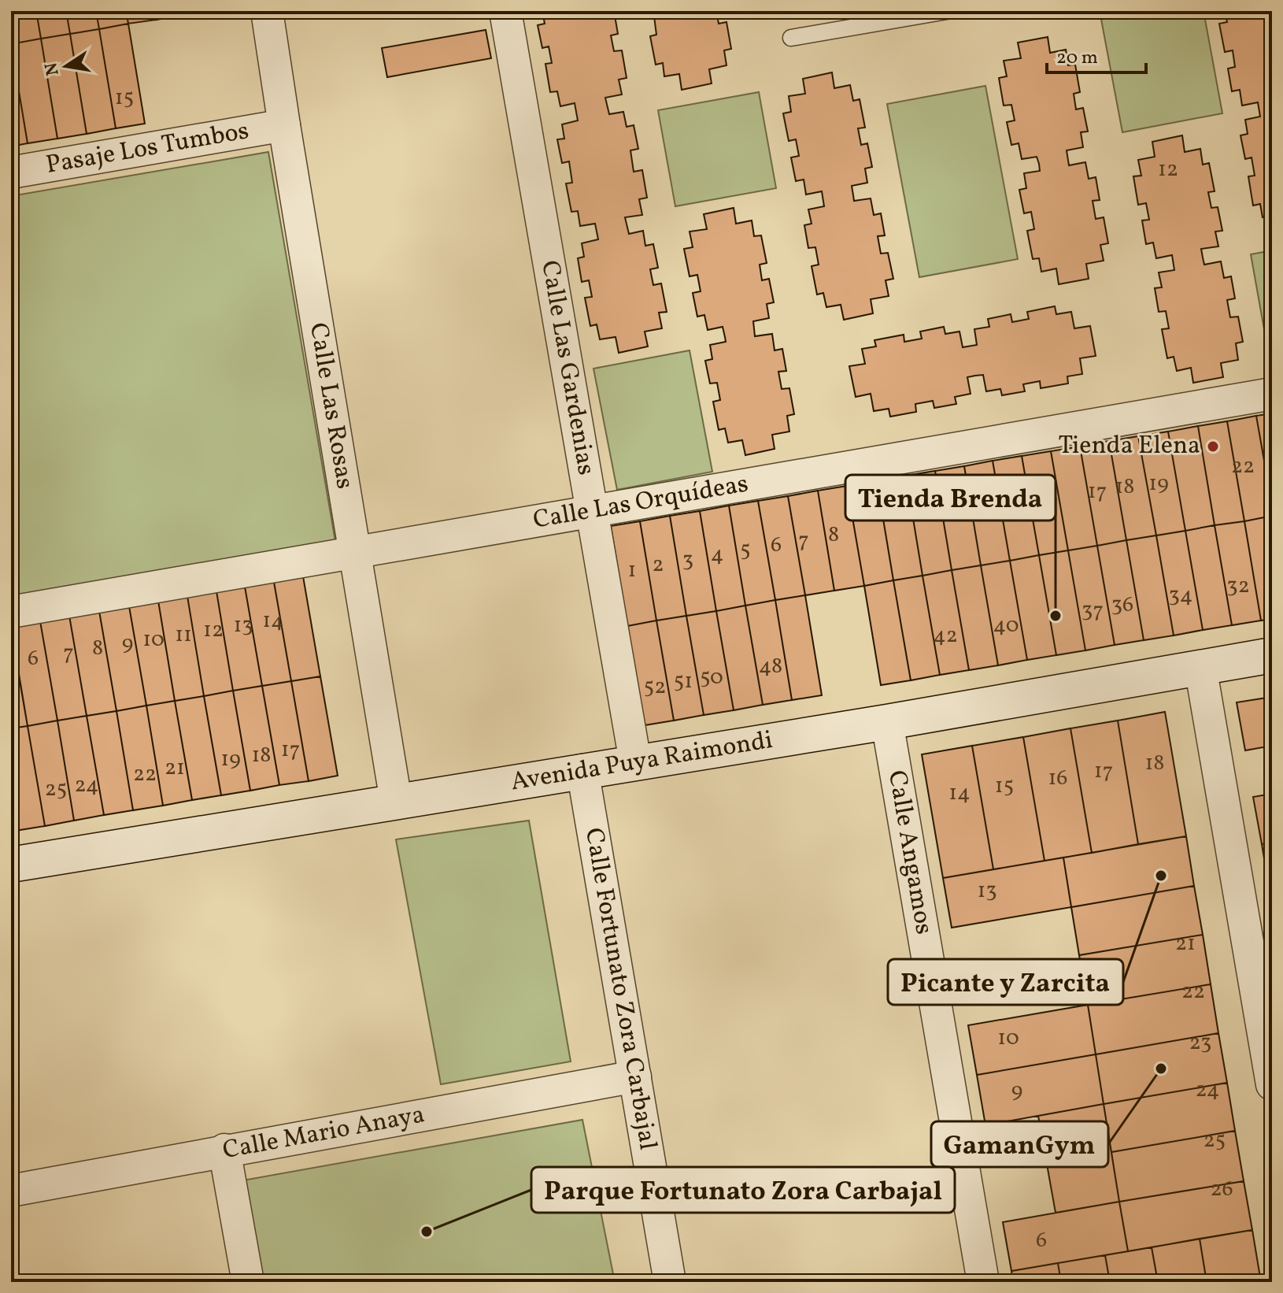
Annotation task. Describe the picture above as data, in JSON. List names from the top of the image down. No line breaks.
{"streets":{"street":["Pasaje Los Tumbos","Calle Las Gardenias","Calle Las Rosas","Calle Las Orquídeas","Avenida Puya Raimondi","Calle Angamos","Calle Fortunato Zora Carbajal","Calle Mario Anaya"]},"crossings":[["Pasaje Los Tumbos","Calle Las Rosas"],["Calle Las Gardenias","Calle Las Orquídeas"],["Calle Las Gardenias","Avenida Puya Raimondi"],["Calle Las Rosas","Calle Las Orquídeas"],["Calle Las Rosas","Avenida Puya Raimondi"],["Avenida Puya Raimondi","Calle Angamos"],["Avenida Puya Raimondi","Calle Fortunato Zora Carbajal"],["Calle Fortunato Zora Carbajal","Calle Mario Anaya"]],"places":["Tienda Elena","Tienda Brenda","Picante y Zarcita","GamanGym","Parque Fortunato Zora Carbajal"],"house_numbers":["15","12","22","19","18","17","8","7","6","5","4","3","2","1","32","34","36","37","14","13","40","12","11","42","10","9","8","7","6","48","50","51","52","17","18","19","18","21","17","22","16","24","15","25","14","13","21","22","10","23","24","9","25","26","6"],"scale_bar":"20 m","north":"left"}
